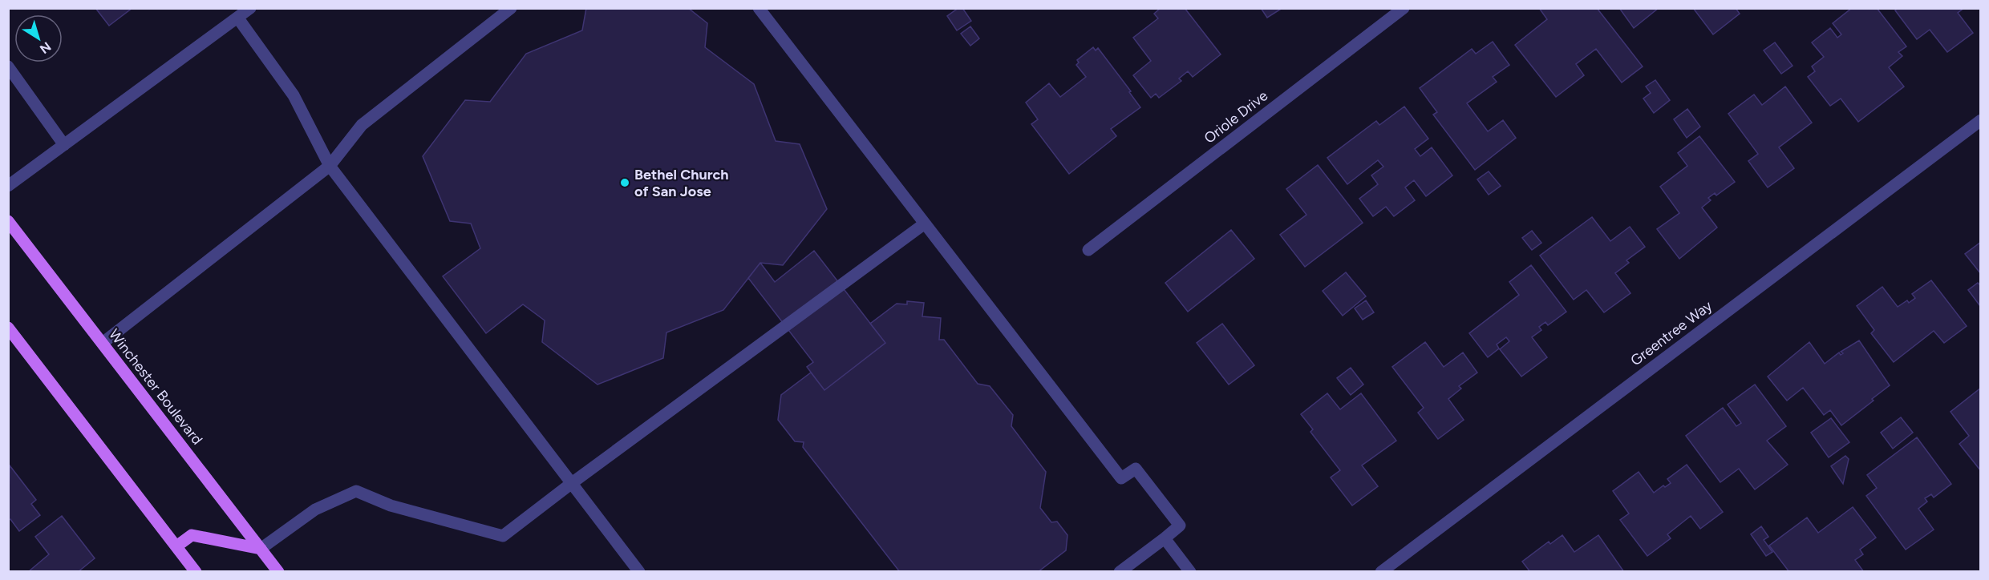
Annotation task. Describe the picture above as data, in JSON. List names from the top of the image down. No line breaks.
{"streets":{"main road":["Winchester Boulevard"],"street":["Oriole Drive","Greentree Way"]},"places":["Bethel Church of San Jose"],"north":"bottom right"}
